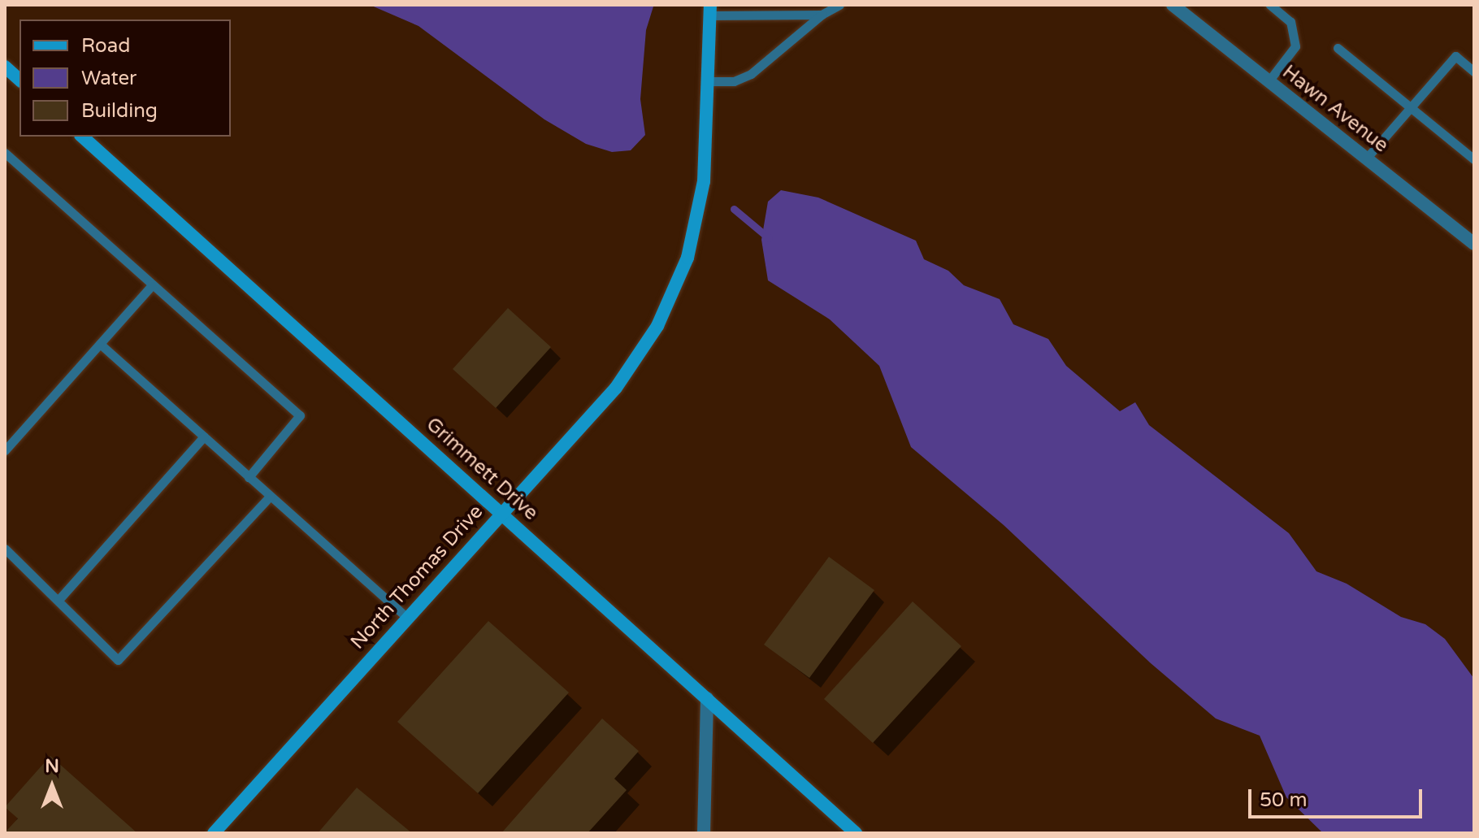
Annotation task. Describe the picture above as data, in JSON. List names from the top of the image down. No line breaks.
{"streets":{"main road":["Grimmett Drive","North Thomas Drive"],"street":["Hawn Avenue"]},"crossings":[["Grimmett Drive","North Thomas Drive"]],"legend":["Road","Water","Building"],"scale_bar":"50 m","north":"top"}
